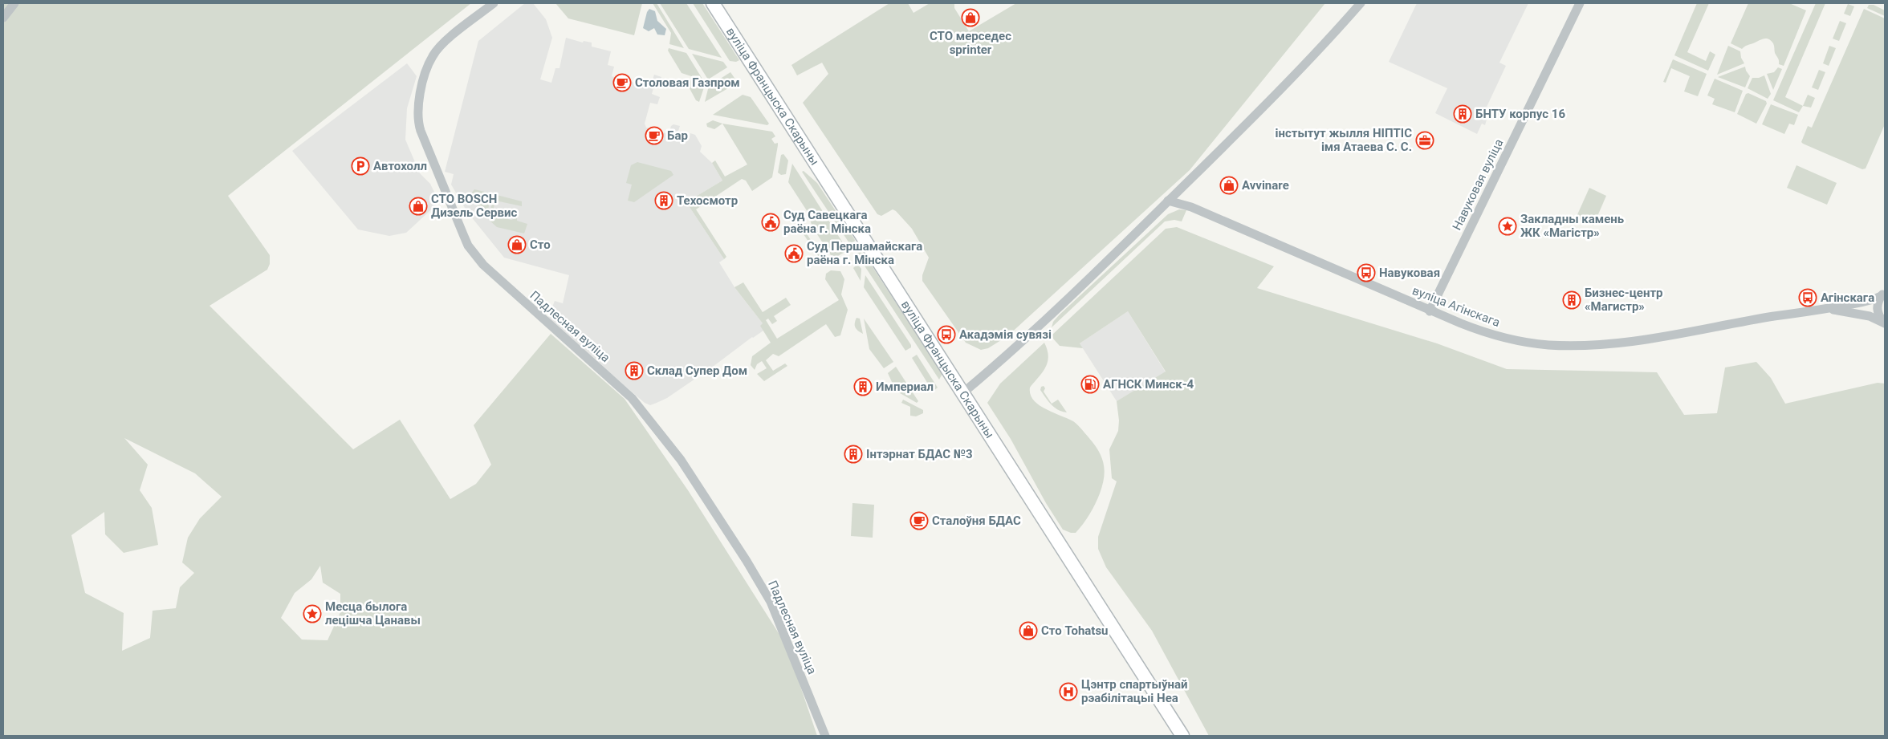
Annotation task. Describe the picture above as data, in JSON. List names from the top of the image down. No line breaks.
{"streets":{"main road":["вуліца Францыска Скарыны"],"street":["Навуковая вуліца","вуліца Агінскага","Падлесная вуліца"]},"crossings":[["Навуковая вуліца","вуліца Агінскага"]],"places":{"shop":["СТО мерседес sprinter","Avvinare","СТО BOSCH Дизель Сервис","Сто","Сто Tohatsu"],"cafe":["Столовая Газпром","Бар","Сталоўня БДАС"],"building":["БНТУ корпус 16","Техосмотр","Бизнес-центр «Магистр»","Склад Супер Дом","Империал","Інтэрнат БДАС №3"],"office":["інстытут жылля НІПТІС імя Атаева С. С."],"parking":["Автохолл"],"public building":["Суд Савецкага раёна г. Мінска","Суд Першамайскага раёна г. Мінска"],"place":["Закладны камень ЖК «Магістр»","Месца былога лецішча Цанавы"],"bus stop":["Навуковая","Агінскага","Акадэмія сувязі"],"fuel station":["АГНСК Минск-4"],"hospital":["Цэнтр спартыўнай рэабілітацыі Неа"]}}
